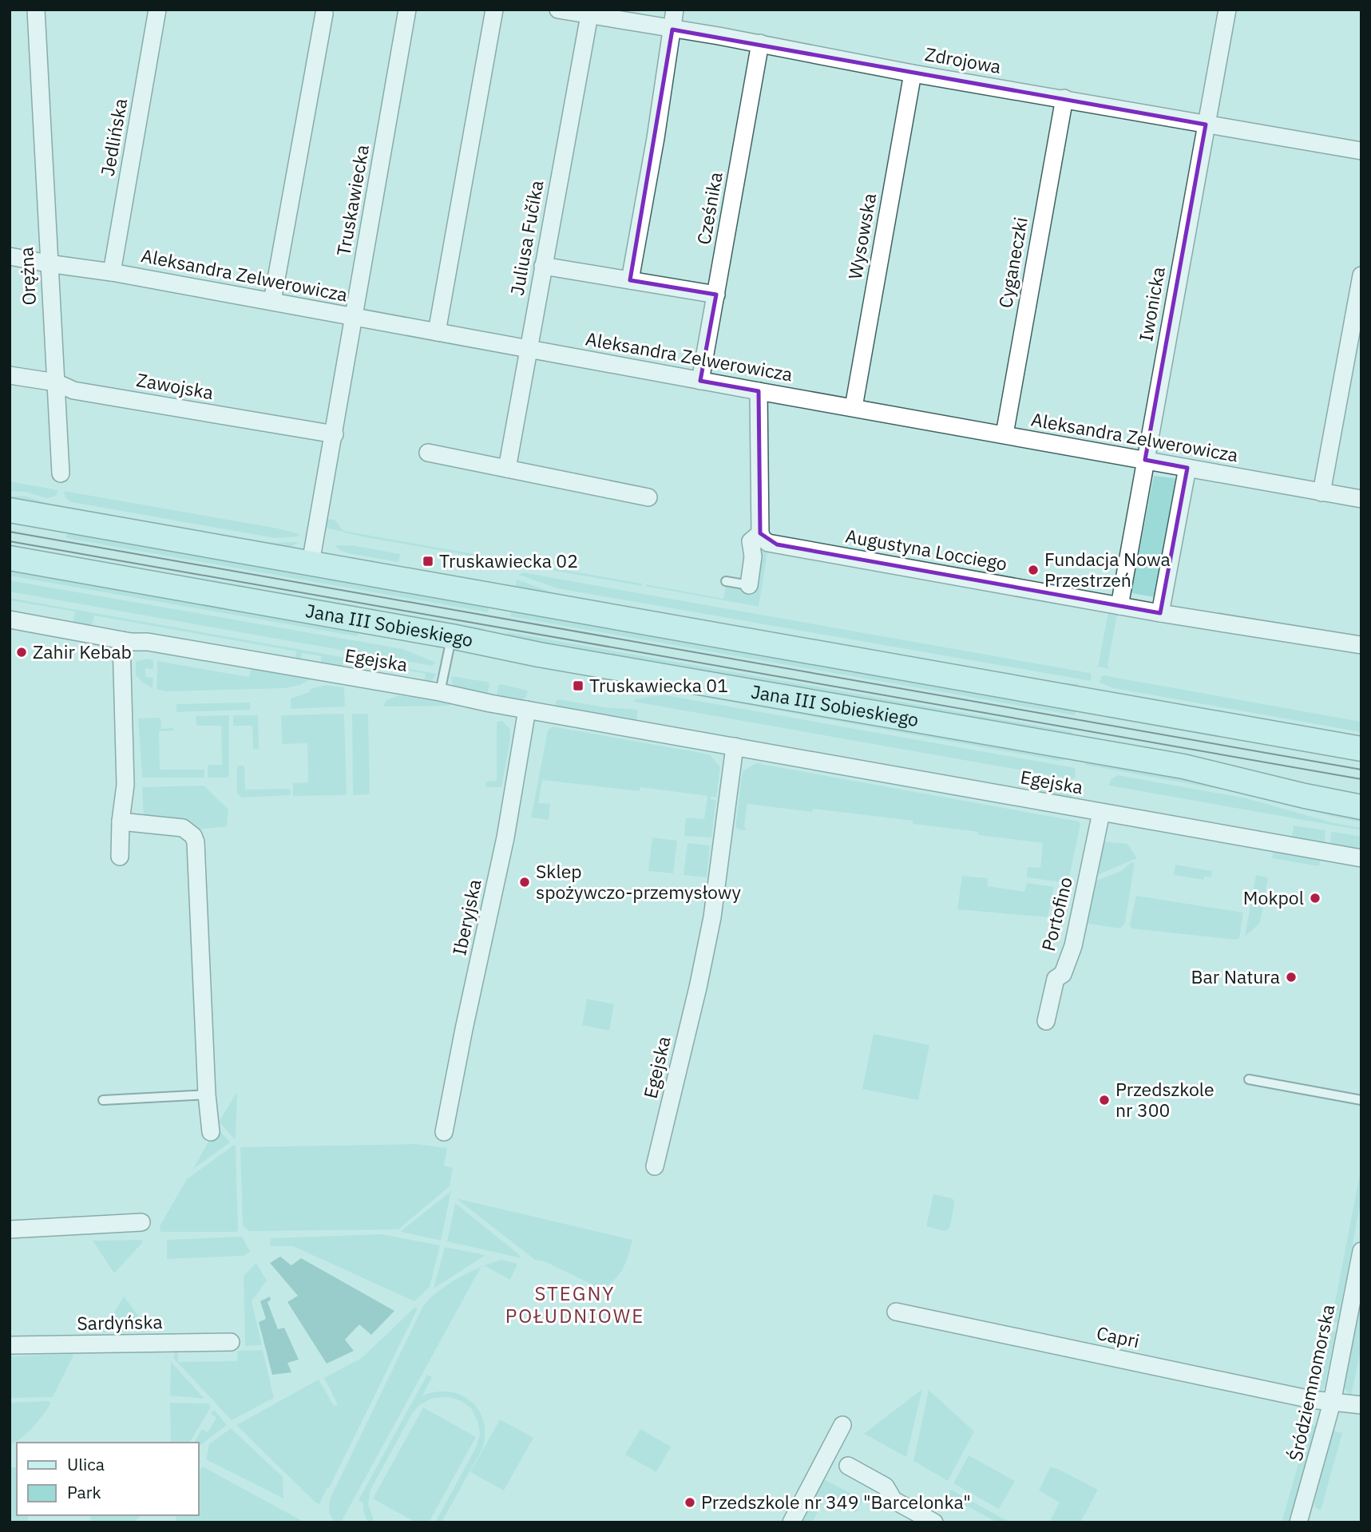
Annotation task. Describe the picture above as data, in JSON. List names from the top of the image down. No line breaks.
{"streets":{"main road":["Jana III Sobieskiego"],"street":["Zdrojowa","Jedlińska","Truskawiecka","Cześnika","Wysowska","Juliusa Fučíka","Cyganeczki","Aleksandra Zelwerowicza","Orężna","Iwonicka","Zawojska","Augustyna Locciego","Egejska","Portofino","Iberyjska","Sardyńska","Capri","Śródziemnomorska"]},"crossings":[["Zdrojowa","Cześnika"],["Zdrojowa","Wysowska"],["Zdrojowa","Juliusa Fučíka"],["Zdrojowa","Cyganeczki"],["Zdrojowa","Iwonicka"],["Jedlińska","Aleksandra Zelwerowicza"],["Truskawiecka","Aleksandra Zelwerowicza"],["Truskawiecka","Zawojska"],["Cześnika","Aleksandra Zelwerowicza"],["Wysowska","Aleksandra Zelwerowicza"],["Juliusa Fučíka","Aleksandra Zelwerowicza"],["Cyganeczki","Aleksandra Zelwerowicza"],["Aleksandra Zelwerowicza","Orężna"],["Aleksandra Zelwerowicza","Iwonicka"],["Orężna","Zawojska"],["Iwonicka","Augustyna Locciego"],["Egejska","Portofino"],["Egejska","Iberyjska"],["Capri","Śródziemnomorska"]],"districts":["STEGNY POŁUDNIOWE"],"places":{"transit":["Truskawiecka 02","Truskawiecka 01"],"other":["Fundacja Nowa Przestrzeń","Zahir Kebab","Sklep spożywczo-przemysłowy","Mokpol","Bar Natura","Przedszkole nr 300","Przedszkole nr 349 \"Barcelonka\""]},"legend":["Ulica","Park"]}
